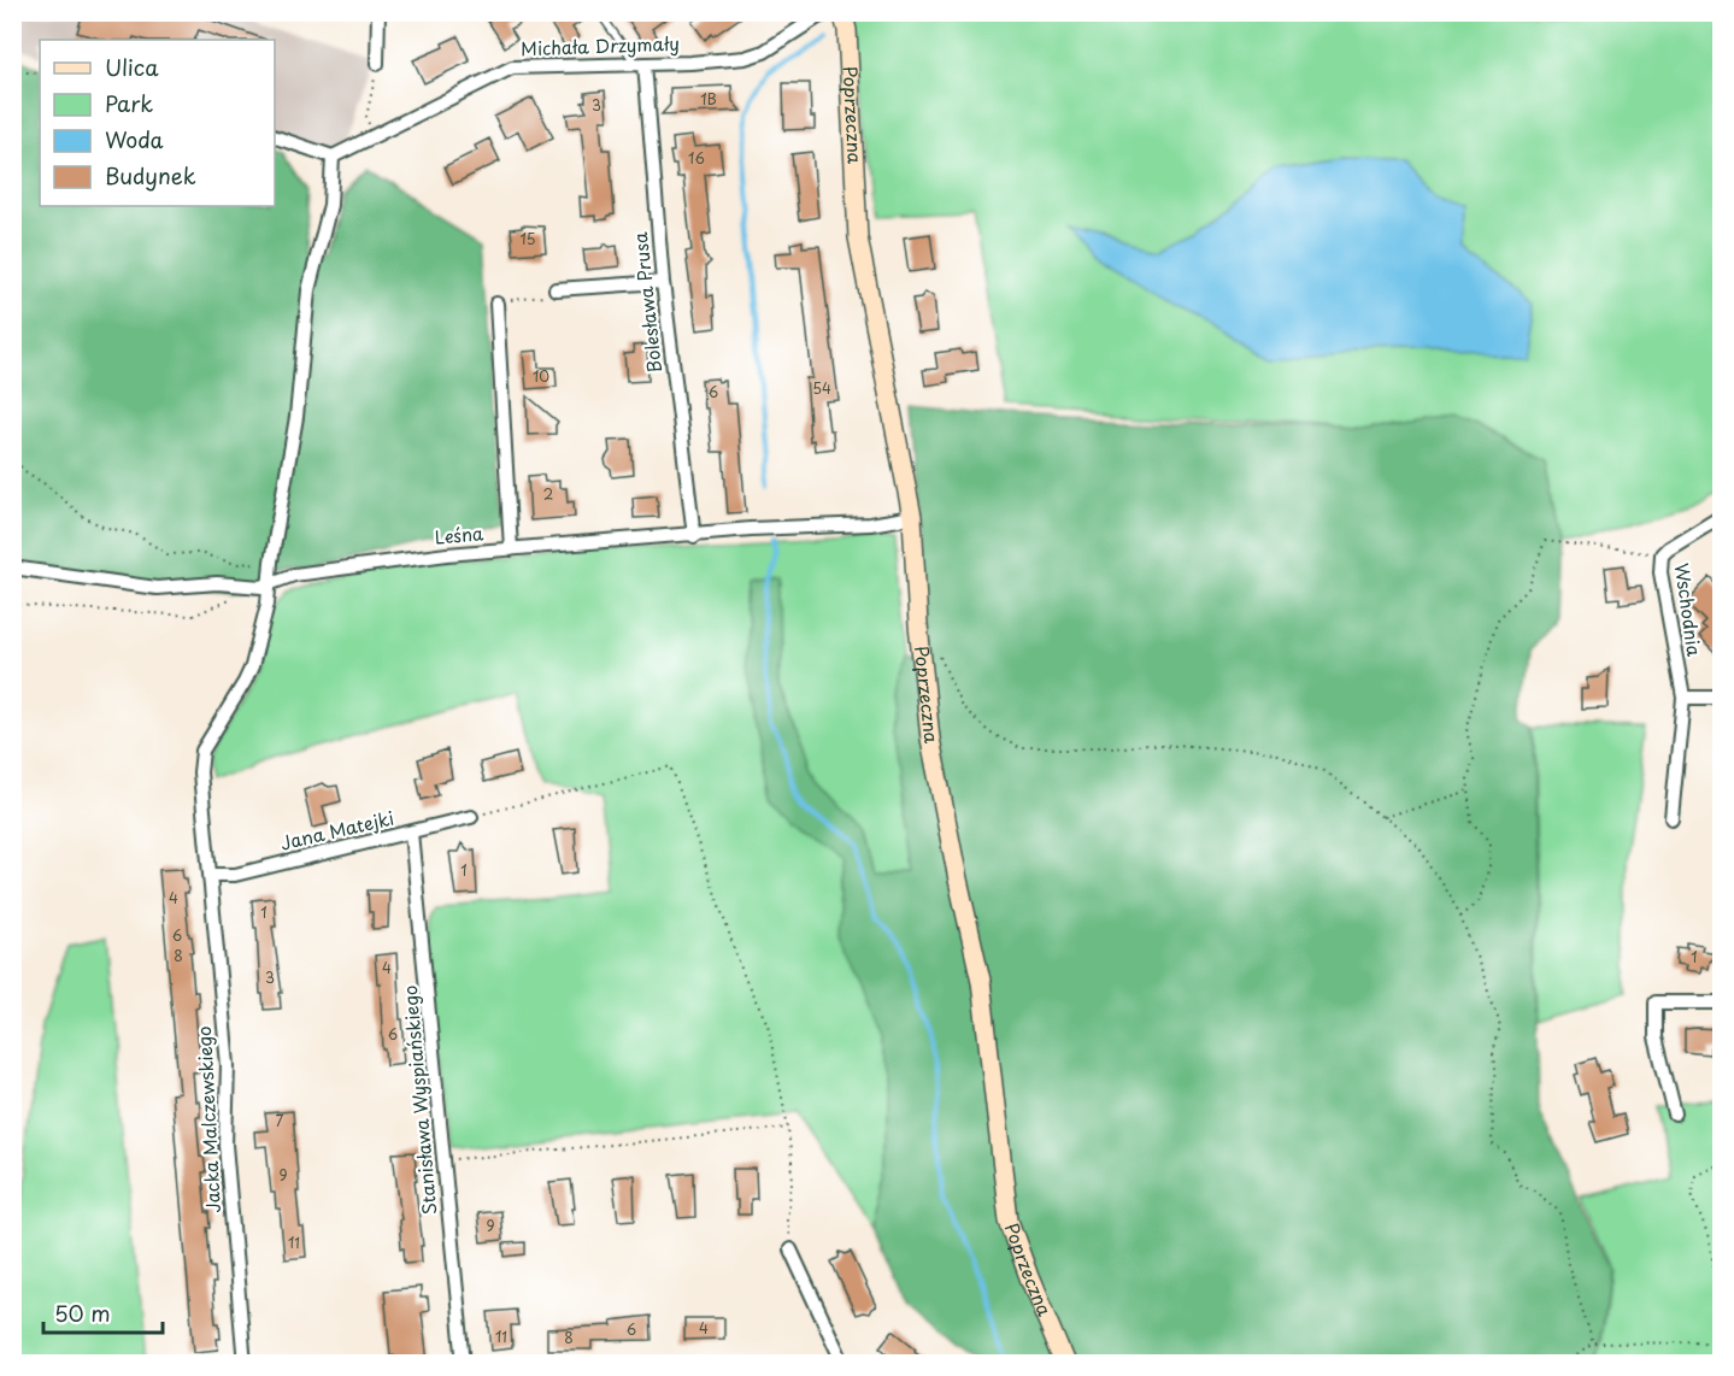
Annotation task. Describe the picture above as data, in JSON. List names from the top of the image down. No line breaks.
{"streets":{"street":["Michała Drzymały","Poprzeczna","Bolesława Prusa","Leśna","Wschodnia","Jana Matejki","Stanisława Wyspiańskiego","Jacka Malczewskiego"]},"crossings":[["Michała Drzymały","Bolesława Prusa"],["Michała Drzymały","Jacka Malczewskiego"],["Poprzeczna","Leśna"],["Bolesława Prusa","Leśna"],["Leśna","Jacka Malczewskiego"],["Jana Matejki","Stanisława Wyspiańskiego"],["Jana Matejki","Jacka Malczewskiego"]],"house_numbers":["1B","3","16","15","10","54","6","2","1","4","1","6","8","1","4","3","6","7","9","9","11","4","6","11","8"],"legend":["Ulica","Park","Woda","Budynek"],"scale_bar":"50 m"}
